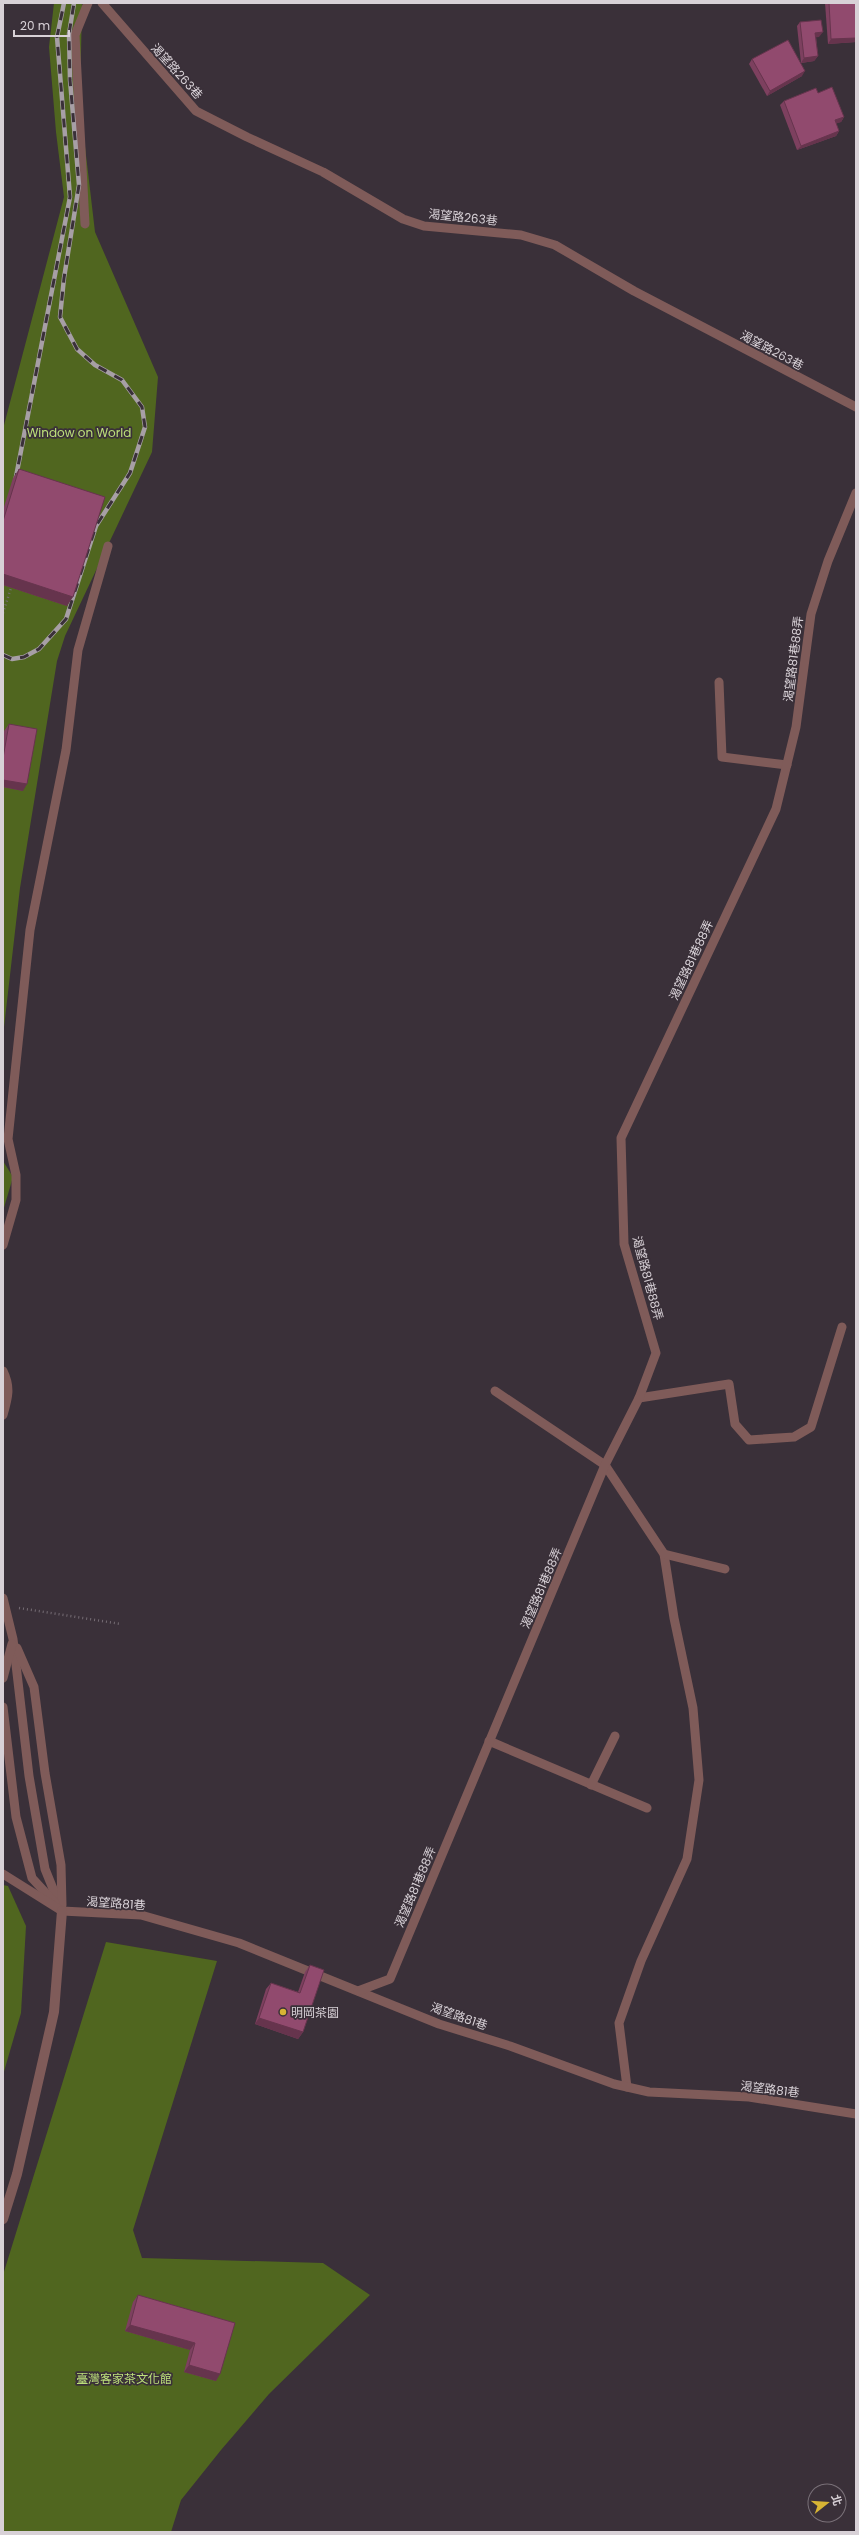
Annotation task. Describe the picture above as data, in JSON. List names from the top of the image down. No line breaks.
{"streets":{"lane":["渴望路263巷","渴望路81巷88弄","渴望路81巷"]},"crossings":[["渴望路81巷88弄","渴望路81巷"]],"parks":["Window on World","臺灣客家茶文化館"],"places":["明岡茶園"],"scale_bar":"20 m","north":"right"}
